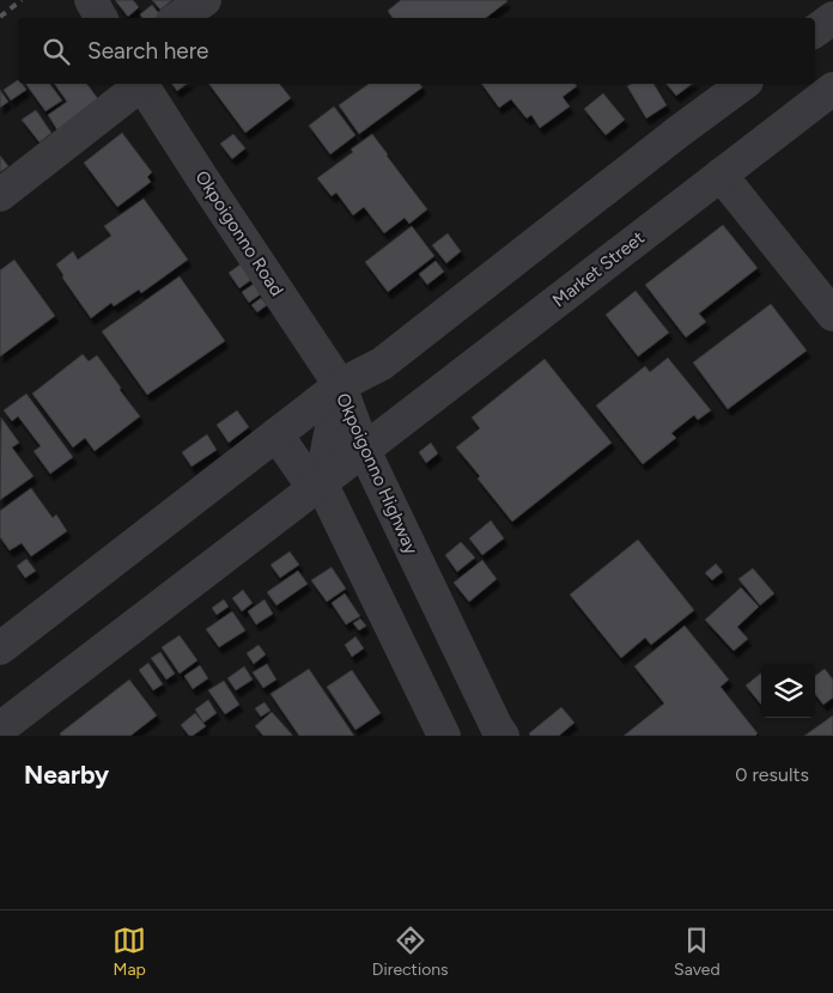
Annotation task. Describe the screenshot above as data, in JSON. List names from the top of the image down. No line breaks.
{"streets":{"street":["Okpoigonno Road","Market Street","Okpoigonno Highway"]},"crossings":[["Okpoigonno Road","Okpoigonno Highway"],["Market Street","Okpoigonno Highway"]],"page":{"search":"Search here","heading":["Nearby","0 results"],"nav":["Map","Directions","Saved"]}}
